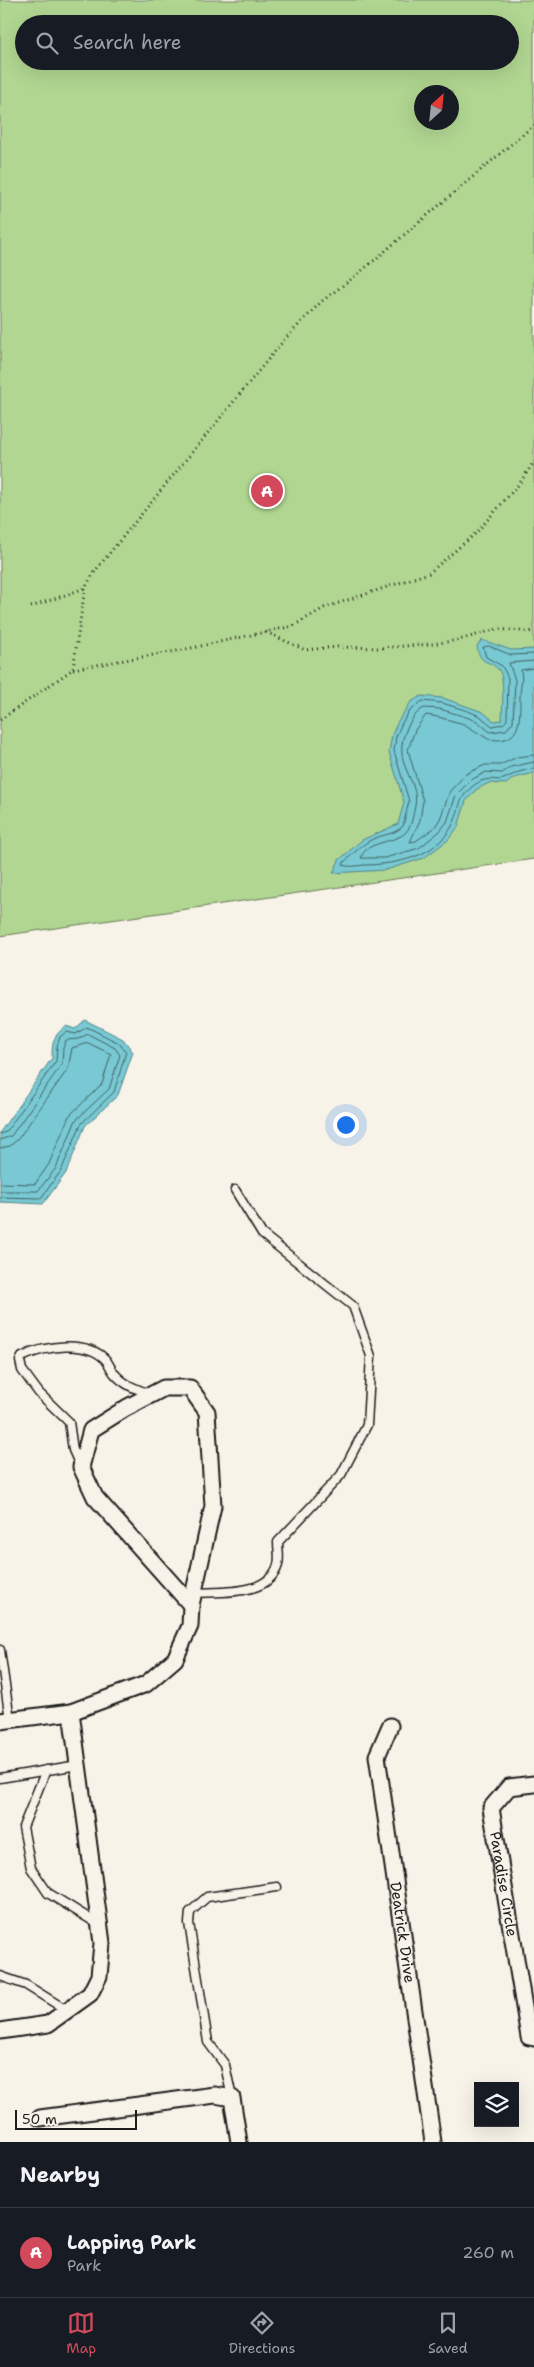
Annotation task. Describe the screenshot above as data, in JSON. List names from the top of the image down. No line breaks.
{"streets":{"street":["Paradise Circle","Deatrick Drive"]},"scale_bar":"50 m","north":"top right","page":{"search":"Search here","pins":"A","scale":"50 m","heading":"Nearby","list":[{"mark":"A","name":"Lapping Park","note":"Park","value":"260 m"}],"nav":["Map","Directions","Saved"]}}
